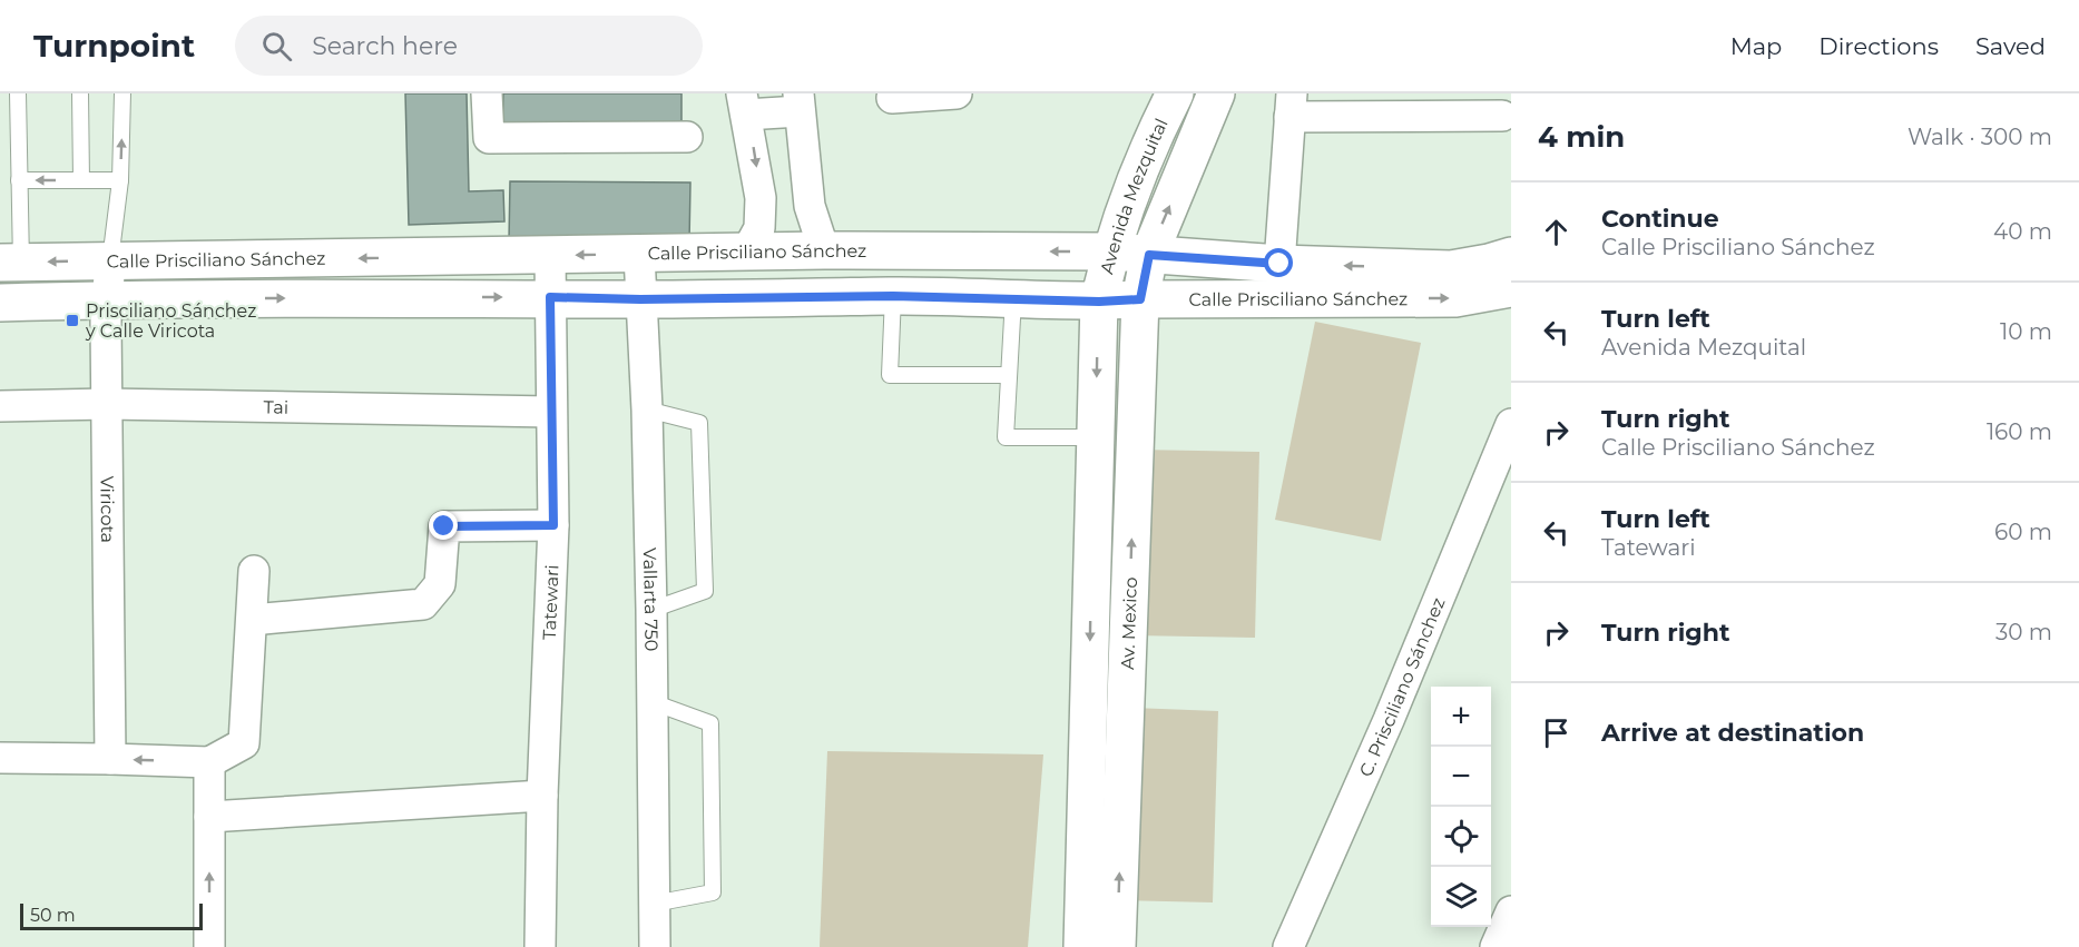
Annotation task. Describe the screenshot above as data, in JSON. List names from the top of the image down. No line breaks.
{"streets":{"main road":["Avenida Mezquital","Calle Prisciliano Sánchez","Av. Mexico"],"street":["Tai","Viricota","Tatewari","Vallarta 750","C. Prisciliano Sánchez"]},"crossings":[["Avenida Mezquital","Calle Prisciliano Sánchez"],["Avenida Mezquital","Av. Mexico"],["Calle Prisciliano Sánchez","Viricota"],["Calle Prisciliano Sánchez","Tatewari"],["Calle Prisciliano Sánchez","Vallarta 750"],["Calle Prisciliano Sánchez","Av. Mexico"],["Tai","Viricota"],["Tai","Tatewari"]],"places":{"transit":["Prisciliano Sánchez y Calle Viricota"]},"scale_bar":"50 m","page":{"header":"Turnpoint","search":"Search here","nav":["Map","Directions","Saved"],"heading":["4 min","Walk · 300 m"],"list":[["Continue","Calle Prisciliano Sánchez","40 m"],["Turn left","Avenida Mezquital","10 m"],["Turn right","Calle Prisciliano Sánchez","160 m"],["Turn left","Tatewari","60 m"],["Turn right","30 m"],"Arrive at destination"],"map_buttons":["+","−"],"scale":"50 m"}}
